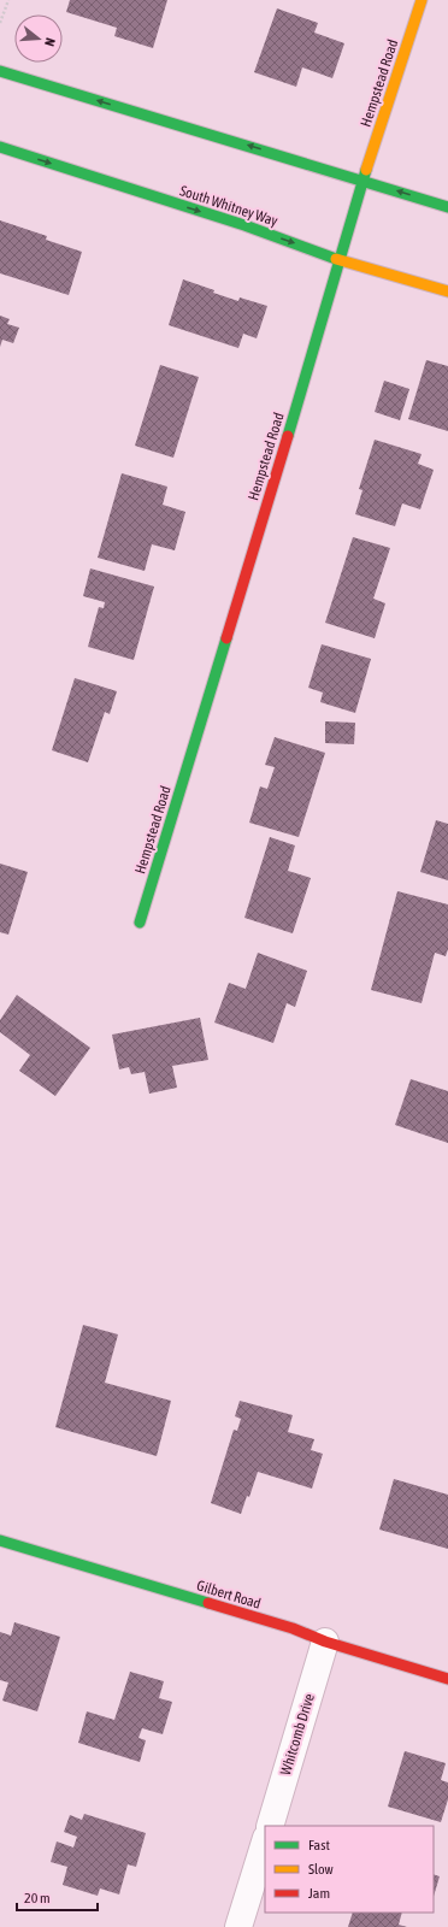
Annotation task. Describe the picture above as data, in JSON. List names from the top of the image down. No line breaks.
{"streets":{"street":["Hempstead Road","South Whitney Way","Gilbert Road","Whitcomb Drive"]},"crossings":[["Hempstead Road","South Whitney Way"],["Gilbert Road","Whitcomb Drive"]],"legend":["Fast","Slow","Jam"],"scale_bar":"20 m","north":"right"}
